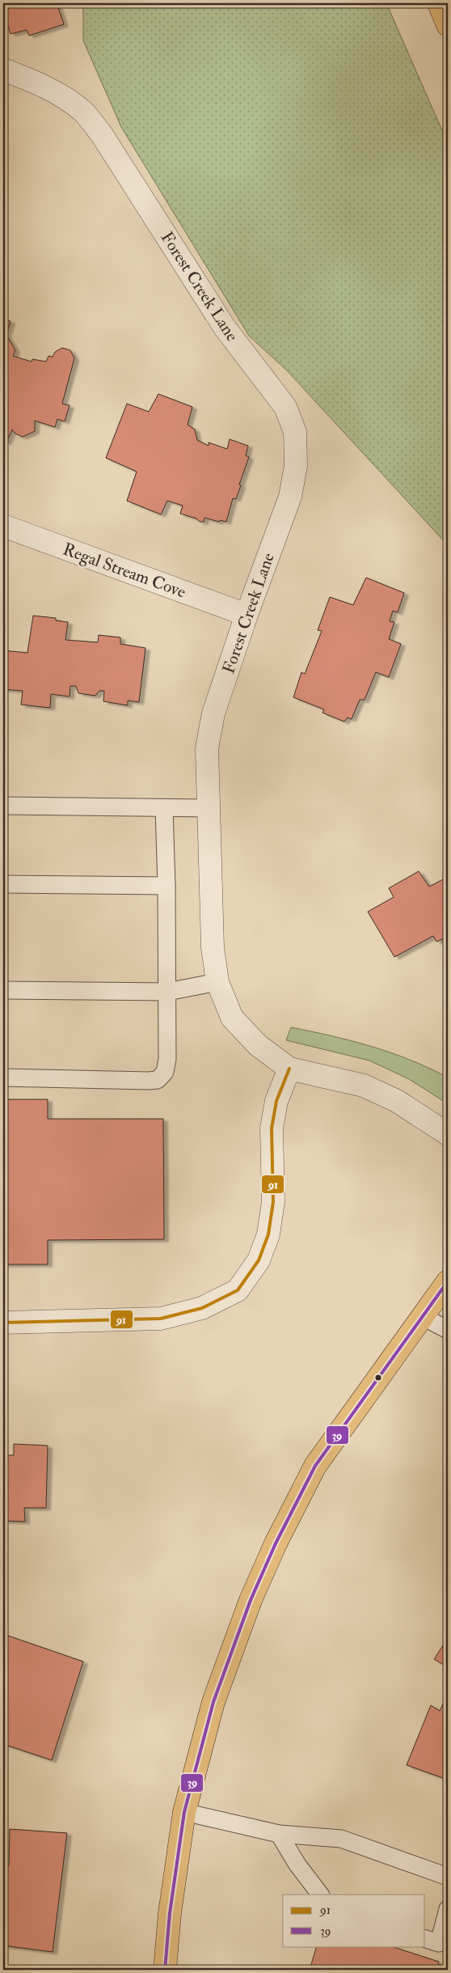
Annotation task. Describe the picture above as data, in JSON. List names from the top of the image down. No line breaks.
{"streets":{"street":["Forest Creek Lane","Regal Stream Cove"]},"crossings":[["Forest Creek Lane","Regal Stream Cove"]],"lines":["transit line 91","transit line 39"],"legend":["91","39"]}
